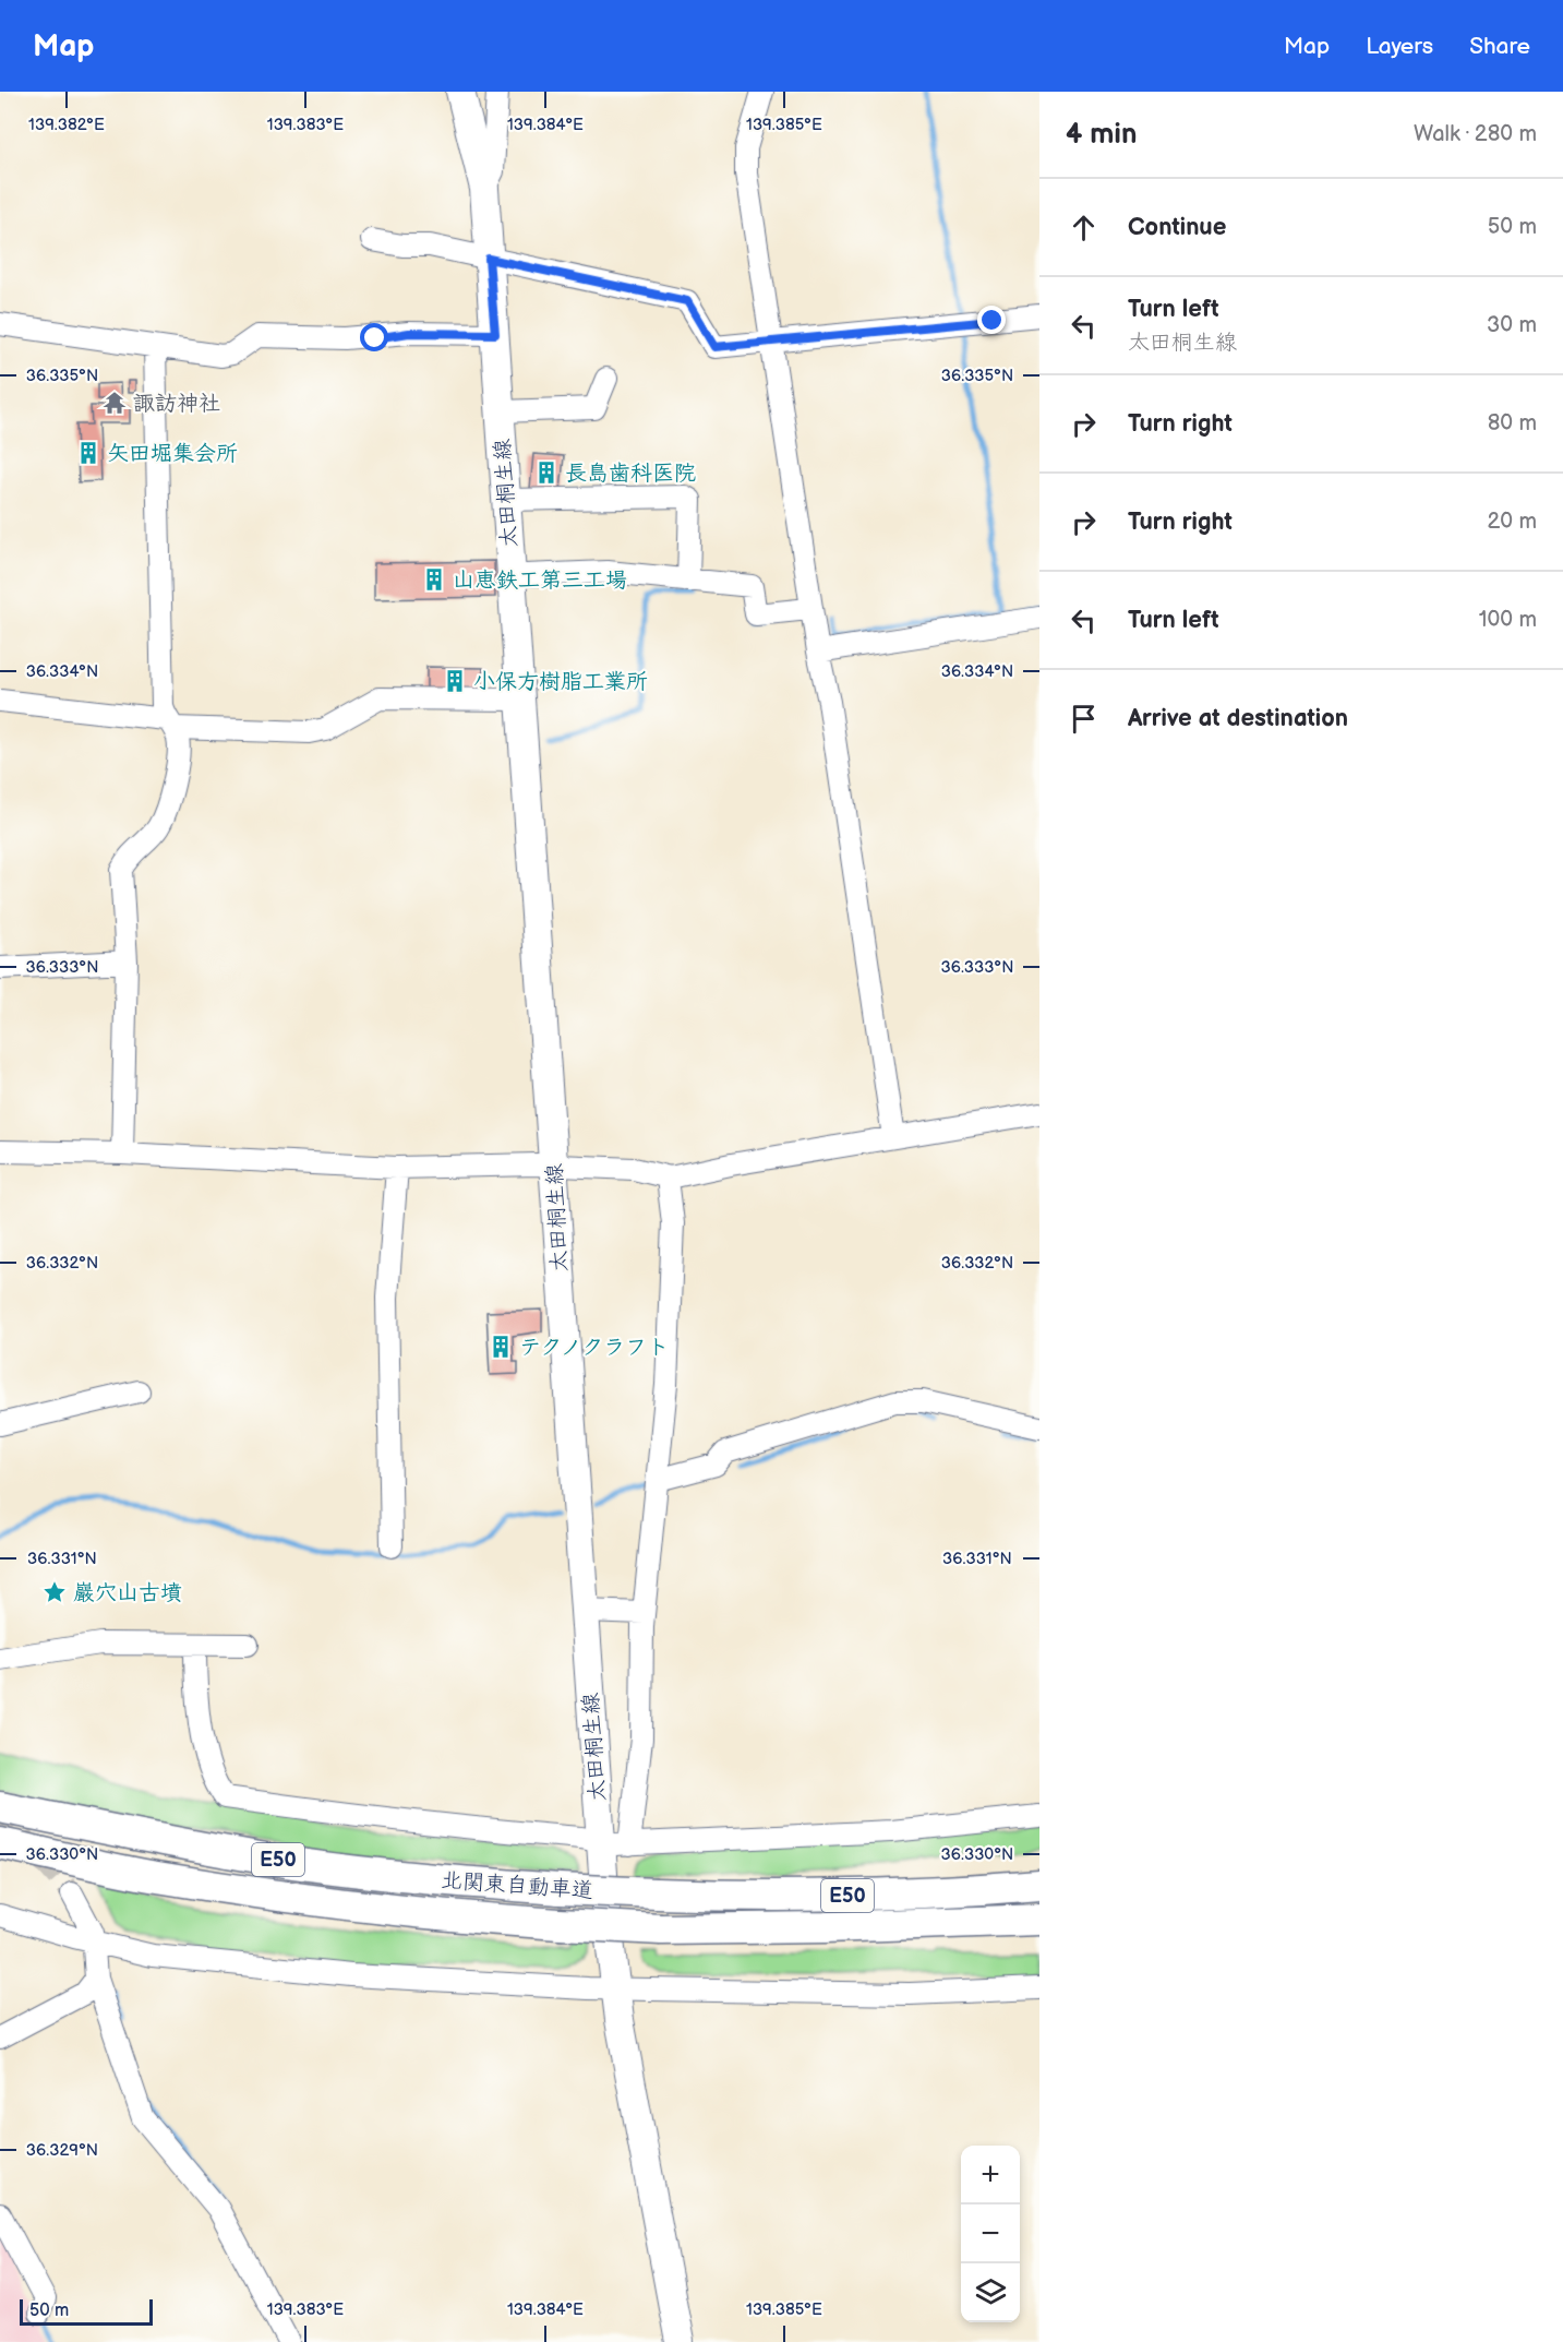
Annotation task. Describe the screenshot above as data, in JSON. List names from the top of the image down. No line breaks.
{"streets":{"highway":["E50","北関東自動車道"],"main road":["太田桐生線"]},"places":{"temple":["諏訪神社"],"building":["矢田堀集会所","長島歯科医院","山恵鉄工第三工場","小保方樹脂工業所","テクノクラフト"],"place":["巖穴山古墳"]},"scale_bar":"50 m","page":{"header":"Map","nav":["Map","Layers","Share"],"heading":["4 min","Walk · 280 m"],"list":[["Continue","50 m"],["Turn left","太田桐生線","30 m"],["Turn right","80 m"],["Turn right","20 m"],["Turn left","100 m"],"Arrive at destination"],"map_buttons":["+","−"],"scale":"50 m"},"coordinates":["139.382°E","139.383°E","139.384°E","139.385°E","36.335°N","36.334°N","36.333°N","36.332°N","36.331°N","36.330°N","36.329°N"]}
